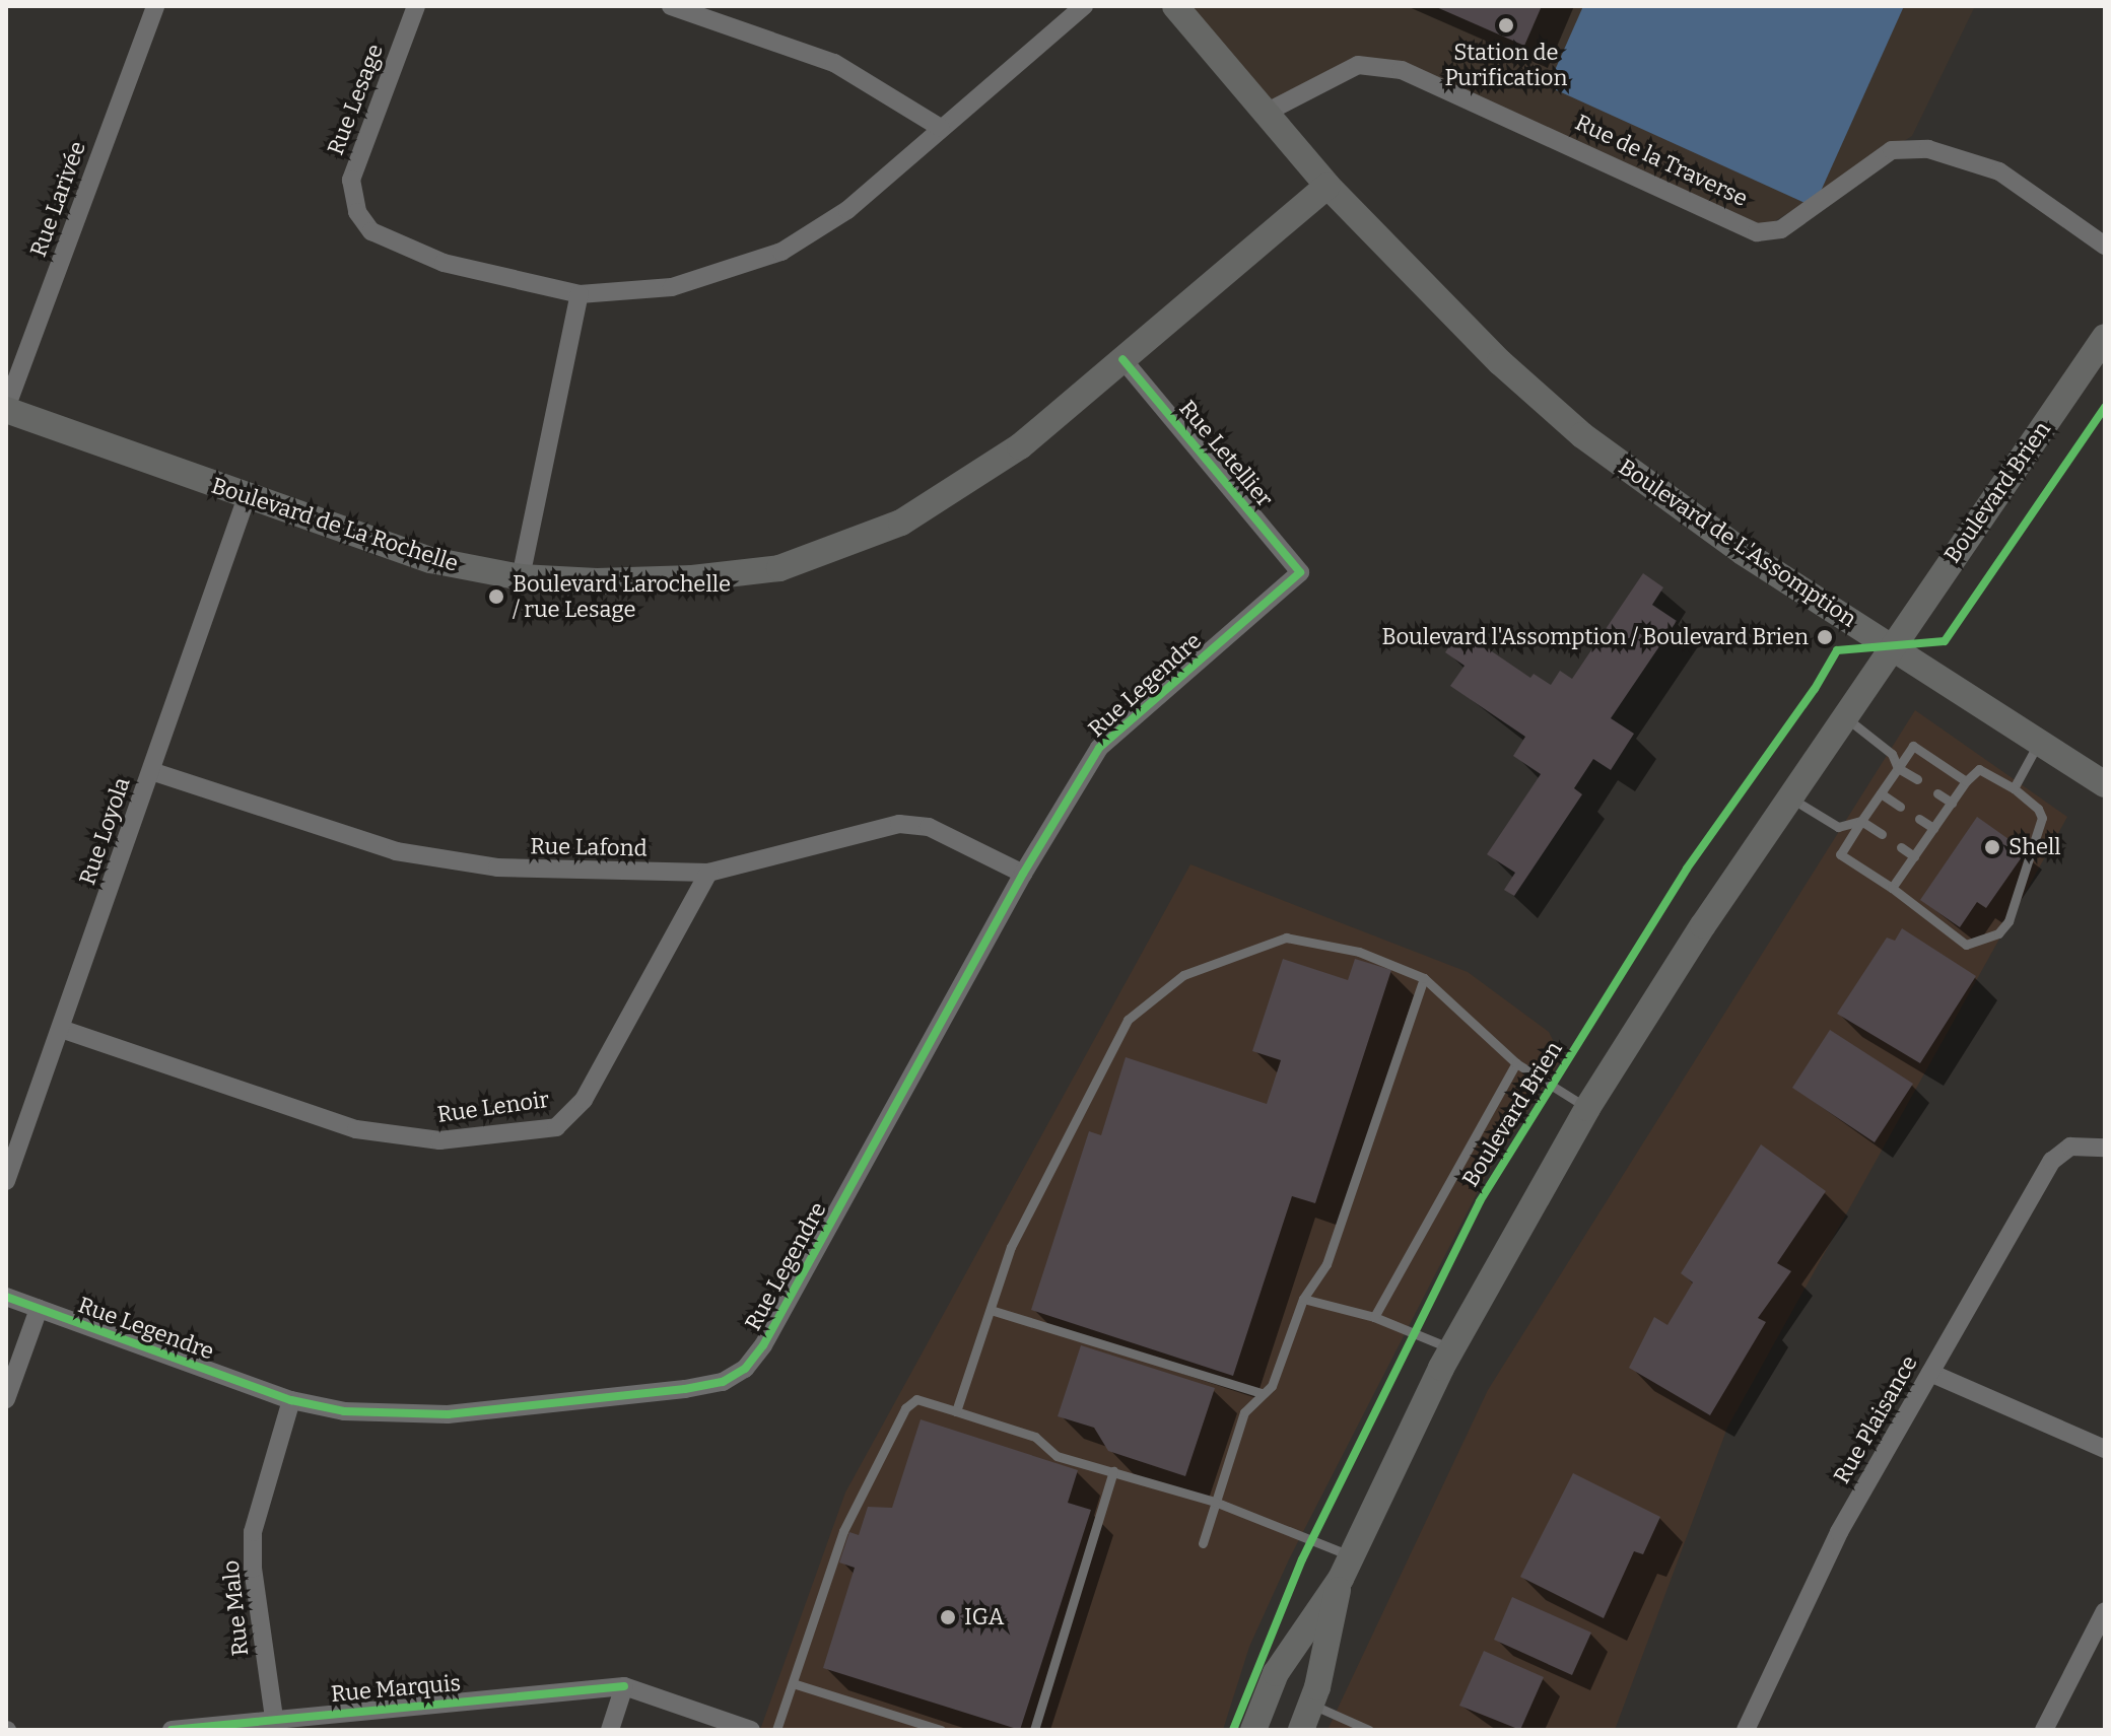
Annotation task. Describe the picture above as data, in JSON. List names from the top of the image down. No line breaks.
{"streets":{"street":["Rue Lesage","Rue de la Traverse","Rue Larivée","Rue Letellier","Boulevard Brien","Boulevard de La Rochelle","Boulevard de L'Assomption","Rue Legendre","Rue Loyola","Rue Lafond","Rue Lenoir","Rue Plaisance","Rue Malo","Rue Marquis"]},"crossings":[["Rue de la Traverse","Boulevard de L'Assomption"],["Rue Larivée","Boulevard de La Rochelle"],["Rue Letellier","Boulevard de La Rochelle"],["Rue Letellier","Rue Legendre"],["Boulevard Brien","Boulevard de L'Assomption"],["Boulevard de La Rochelle","Boulevard de L'Assomption"],["Boulevard de La Rochelle","Rue Loyola"],["Rue Legendre","Rue Lafond"],["Rue Legendre","Rue Malo"],["Rue Loyola","Rue Lafond"],["Rue Loyola","Rue Lenoir"],["Rue Lafond","Rue Lenoir"],["Rue Malo","Rue Marquis"]],"places":["Station de Purification","Boulevard Larochelle / rue Lesage","Boulevard l'Assomption / Boulevard Brien","Shell","IGA"]}
